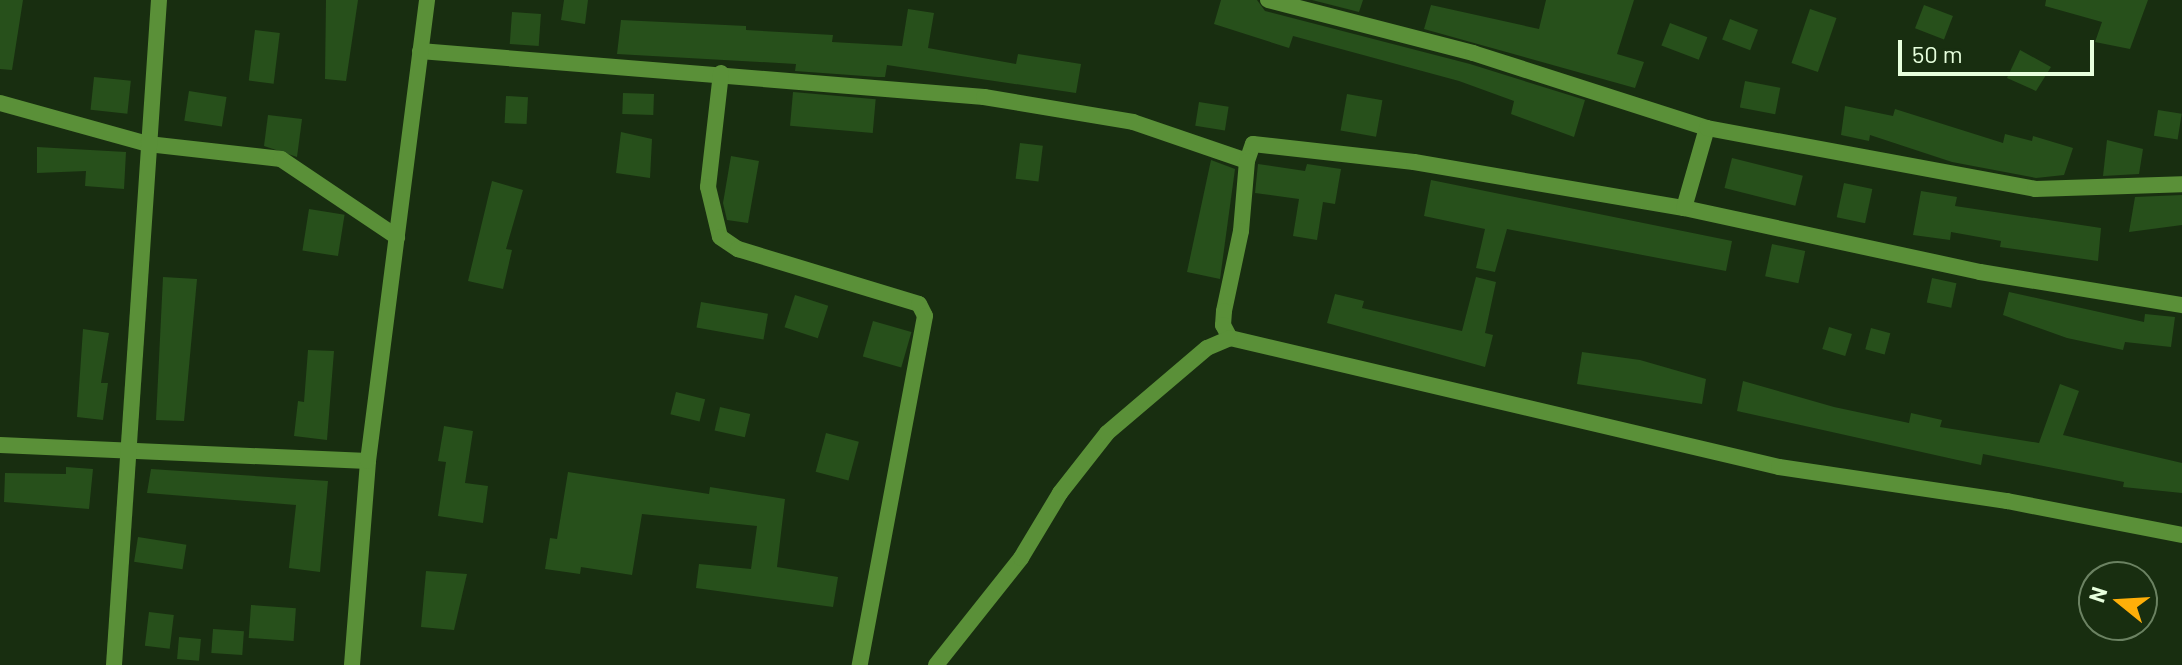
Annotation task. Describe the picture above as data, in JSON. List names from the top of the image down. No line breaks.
{"scale_bar":"50 m","north":"left"}
